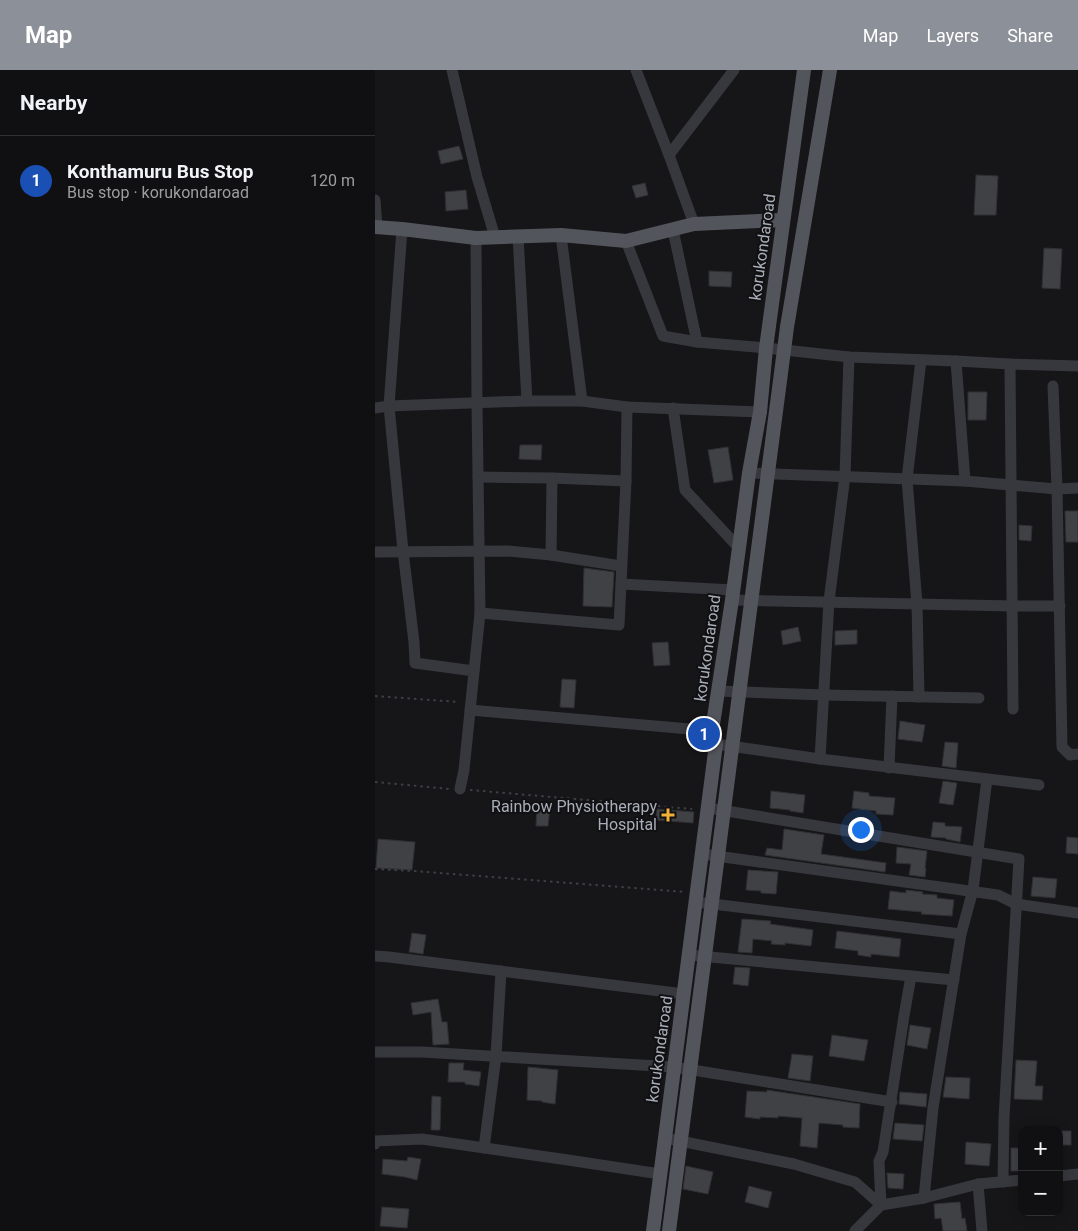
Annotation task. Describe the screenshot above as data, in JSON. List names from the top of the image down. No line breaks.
{"streets":{"main road":["korukondaroad"]},"places":{"health":["Rainbow Physiotherapy Hospital"]},"page":{"header":"Map","nav":["Map","Layers","Share"],"heading":"Nearby","list":[{"mark":"1","name":"Konthamuru Bus Stop","note":"Bus stop · korukondaroad","value":"120 m"}],"pins":"1","map_buttons":["+","−"]}}
